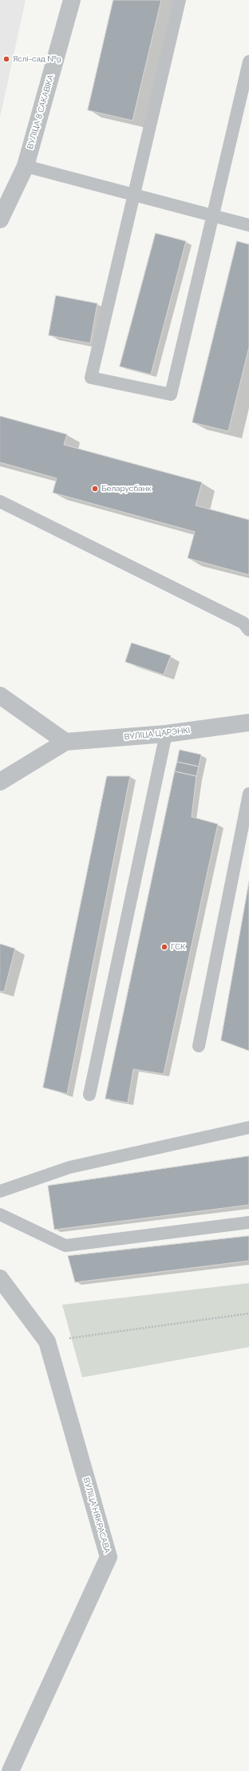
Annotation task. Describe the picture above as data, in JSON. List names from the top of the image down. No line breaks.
{"streets":{"street":["ВУЛІЦА 8 САКАВІКА","ВУЛІЦА ЦАРЭНКІ","ВУЛІЦА НЯКРАСАВА"]},"places":["Яслі-сад №9","Беларусбанк","ГСК"]}
